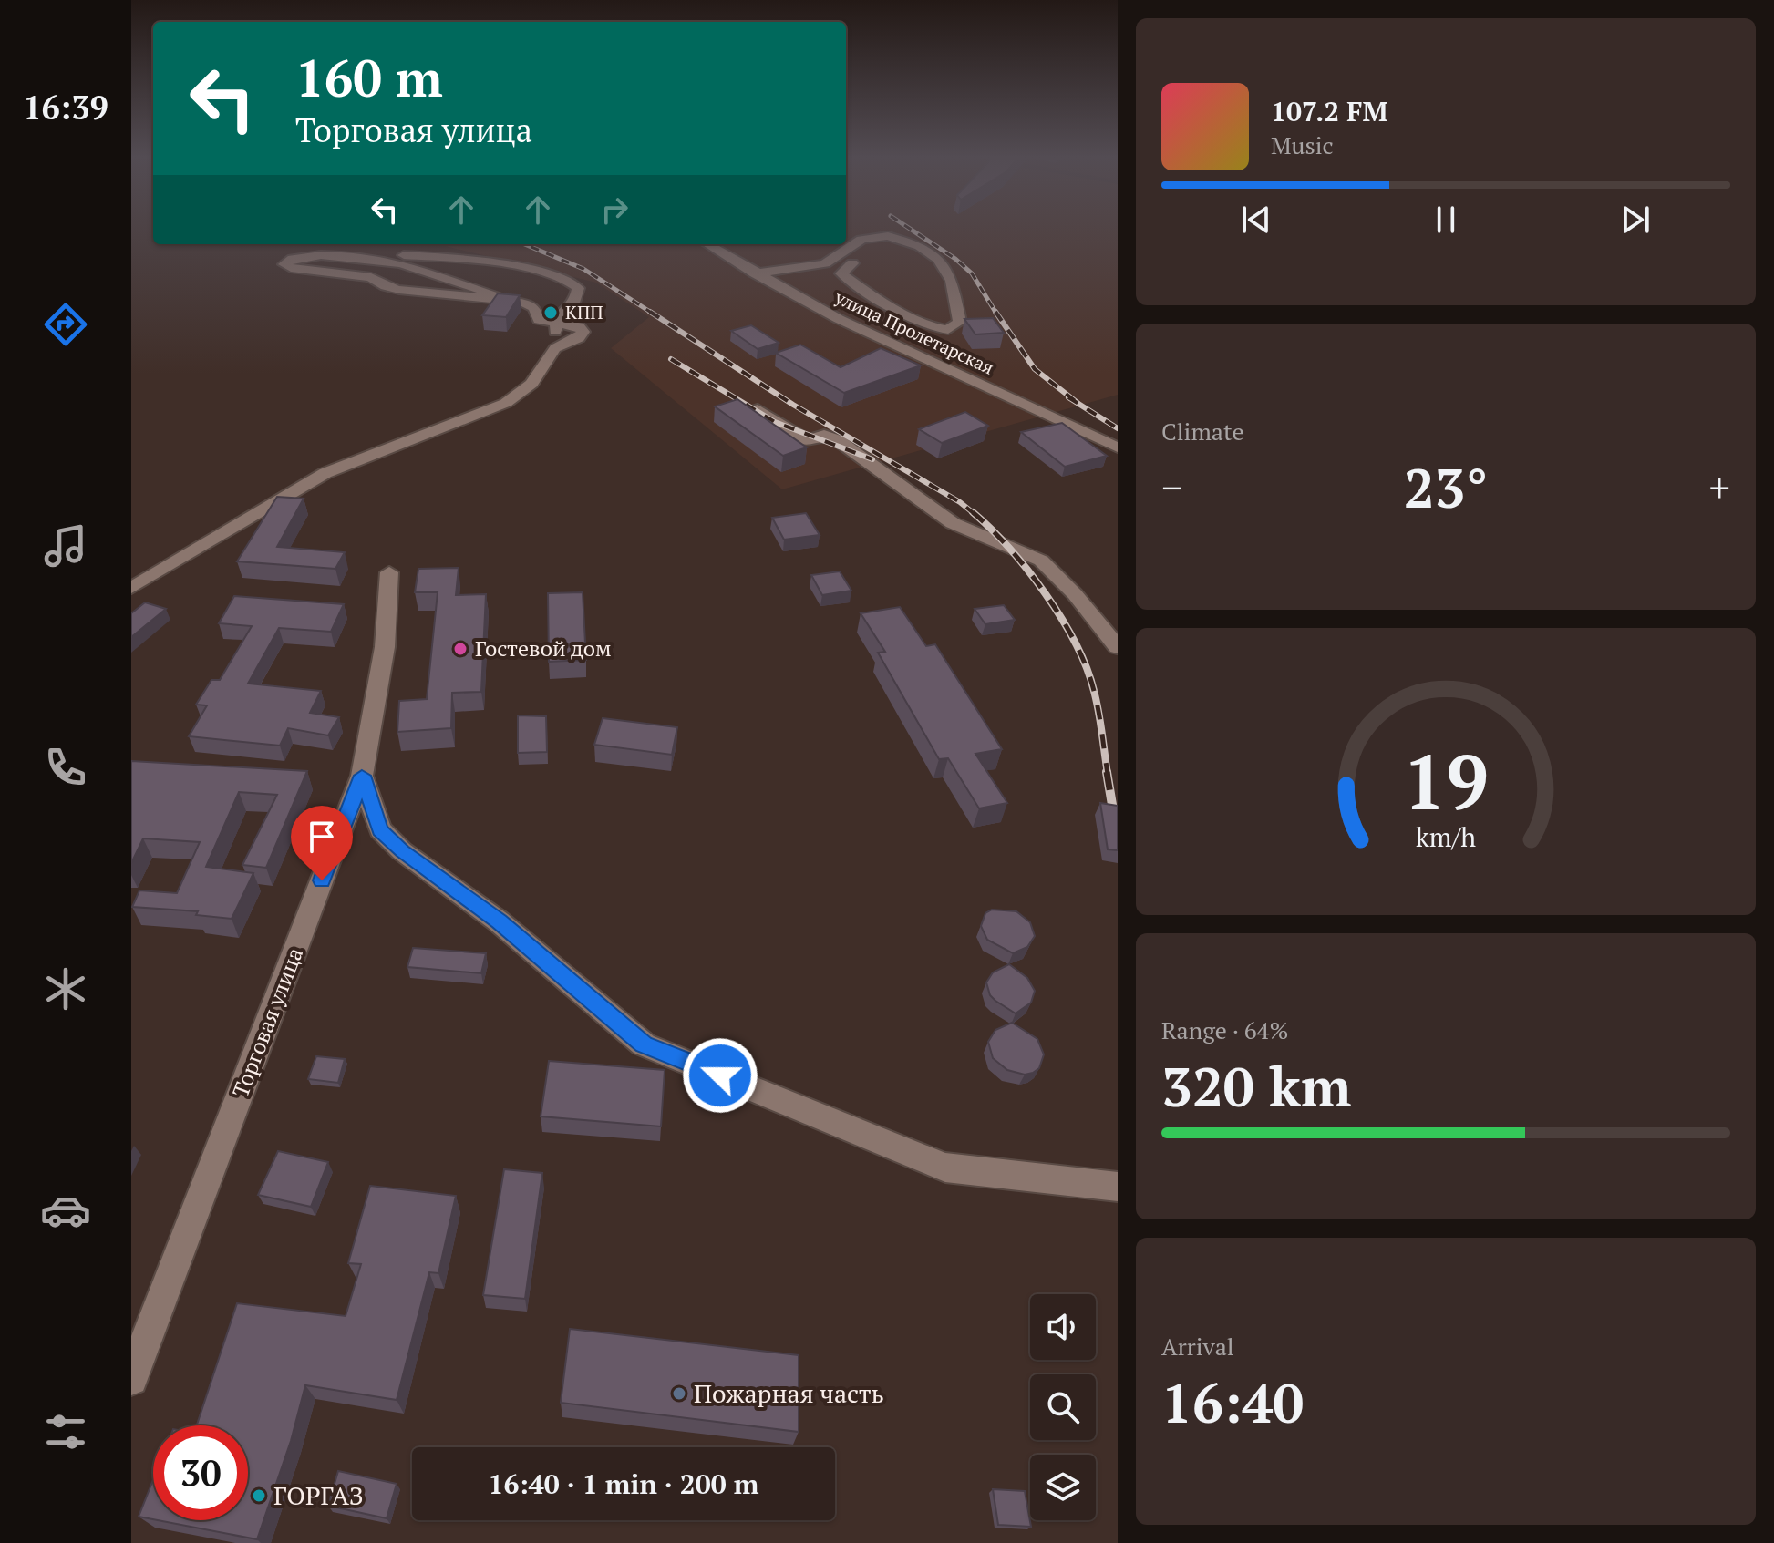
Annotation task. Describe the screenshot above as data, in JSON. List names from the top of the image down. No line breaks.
{"streets":{"street":["улица Пролетарская","Торговая улица"]},"places":["КПП","Гостевой дом","Пожарная часть","ГОРГАЗ"],"page":{"tabs":"16:39","turn":["160 m","Торговая улица"],"song":["107.2 FM","Music"],"tile":["Climate",["Range · 64%","320 km"],["Arrival","16:40"]],"heat":["−","23°","+"],"limit":"30","trip":"16:40 · 1 min · 200 m","gauge":["19","km/h"]}}
